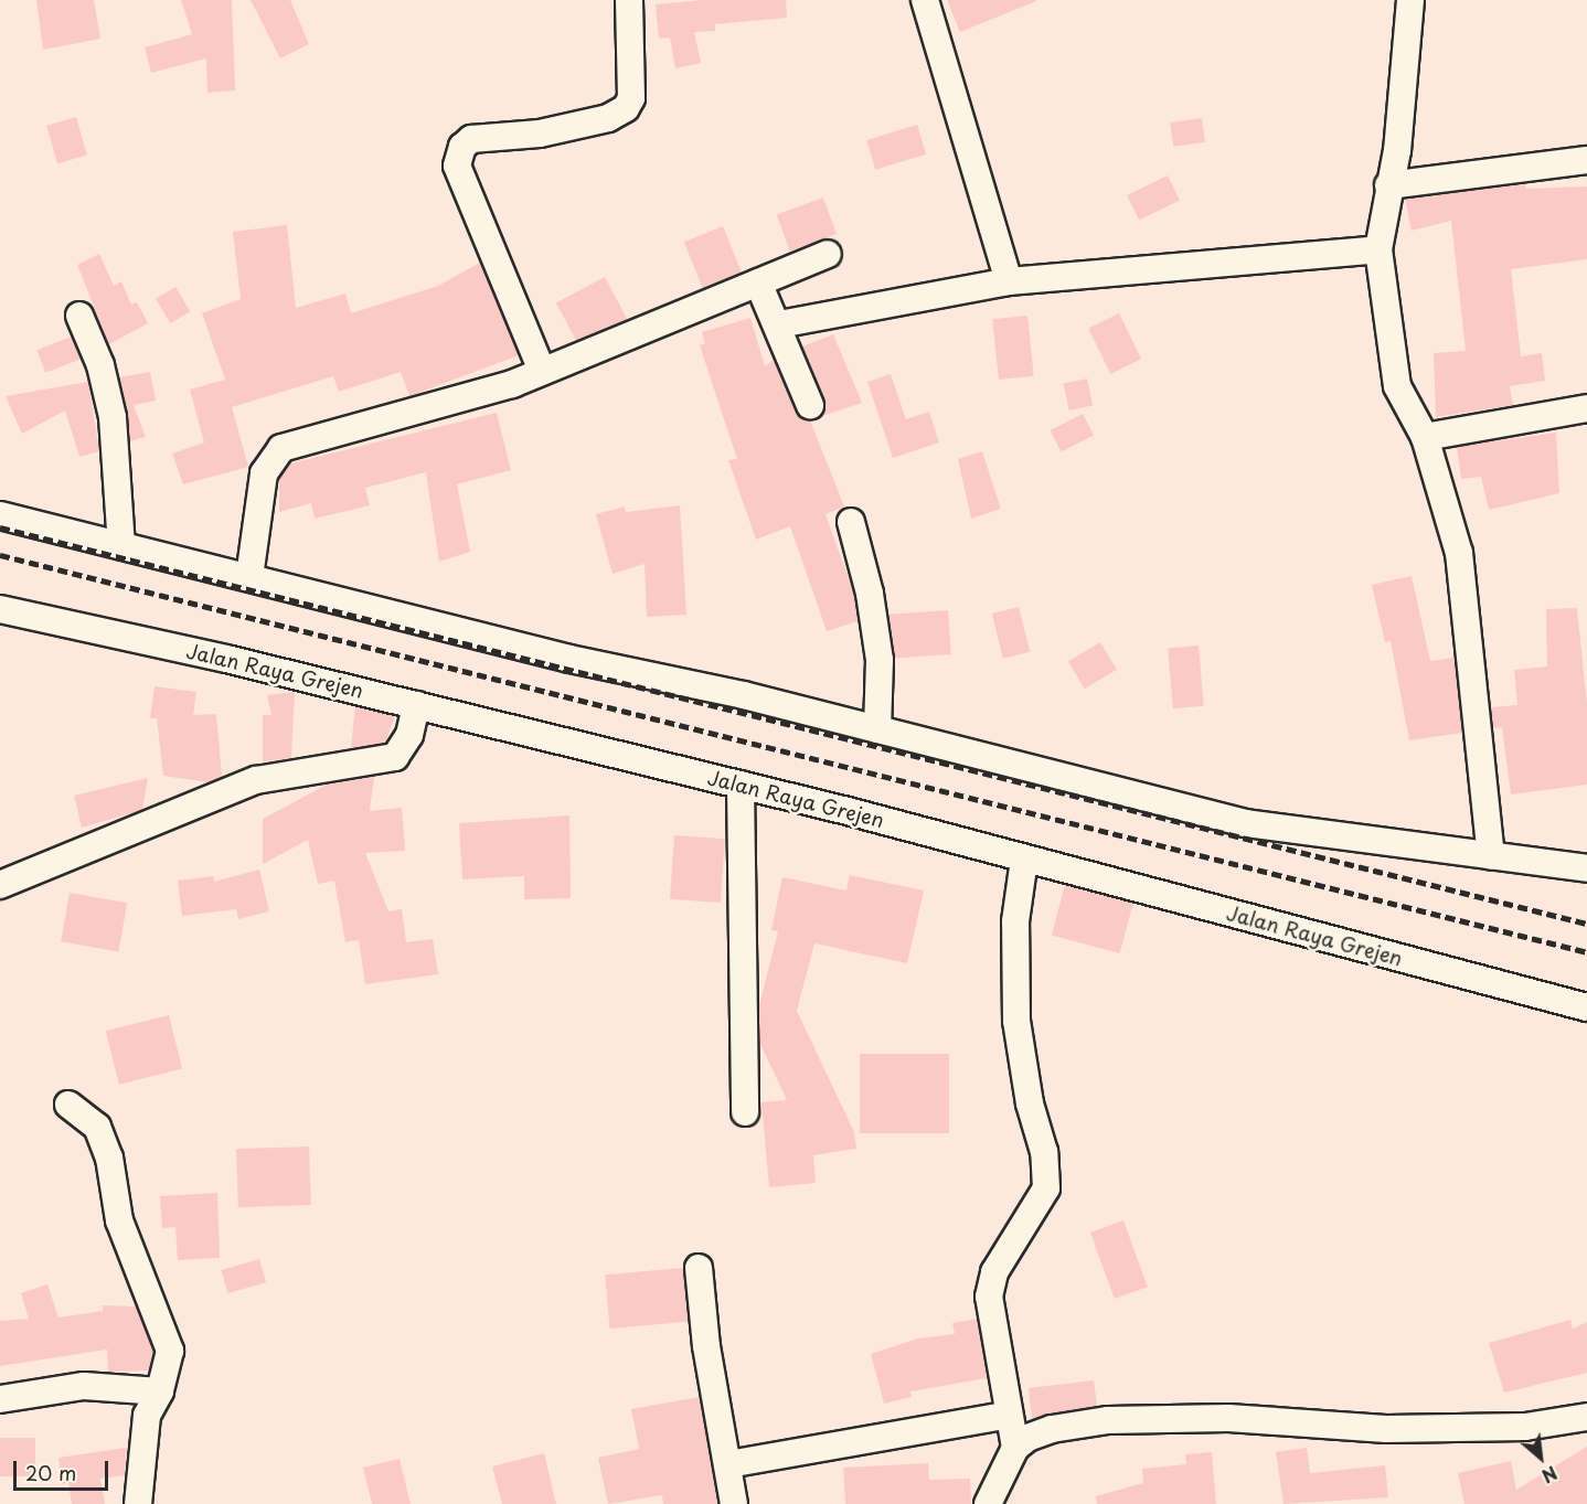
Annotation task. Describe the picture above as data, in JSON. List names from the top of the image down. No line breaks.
{"streets":{"street":["Jalan Raya Grejen"]},"scale_bar":"20 m","north":"bottom right"}
